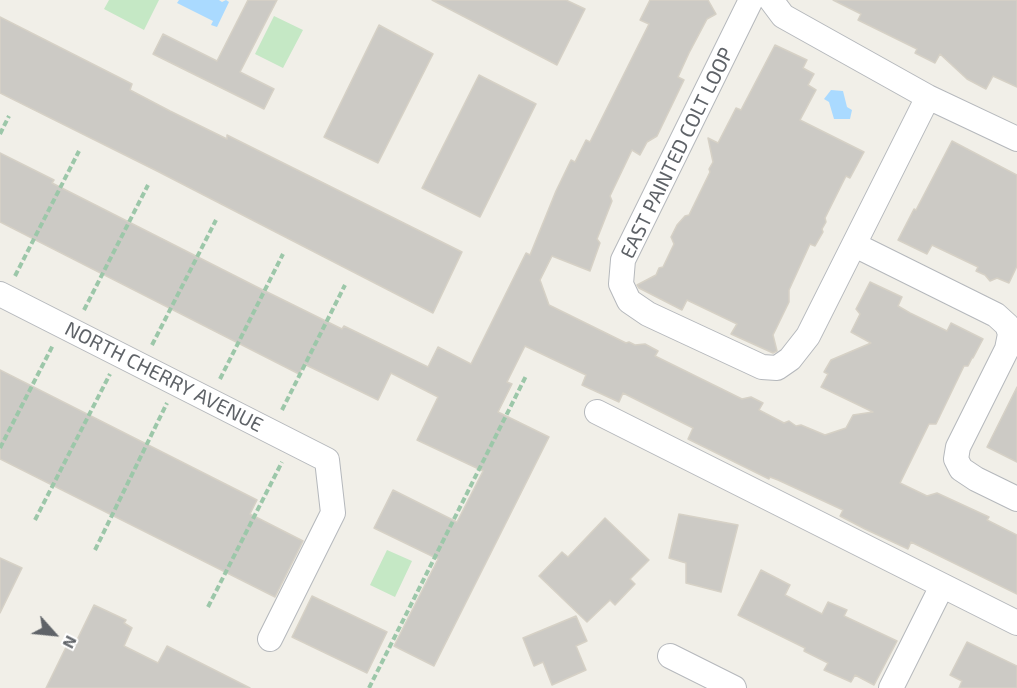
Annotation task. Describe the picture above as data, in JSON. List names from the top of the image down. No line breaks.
{"streets":{"street":["EAST PAINTED COLT LOOP","NORTH CHERRY AVENUE"]},"north":"bottom right"}
